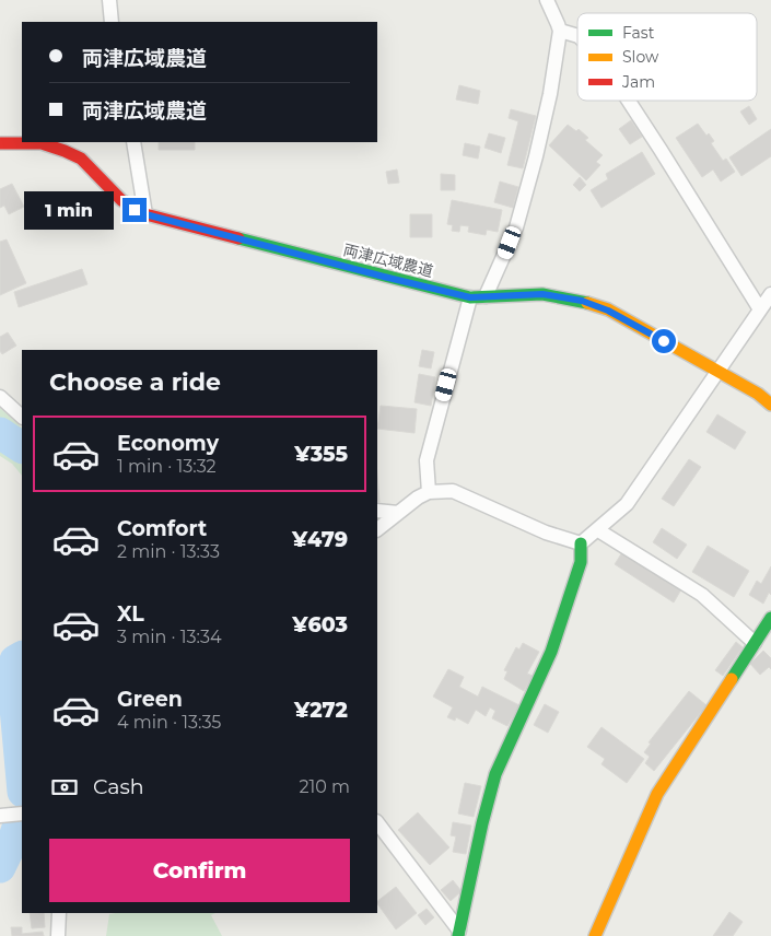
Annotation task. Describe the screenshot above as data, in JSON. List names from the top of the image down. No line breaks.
{"streets":{"street":["両津広域農道"]},"legend":["Fast","Slow","Jam"],"page":{"banner":["両津広域農道","両津広域農道"],"bubble":"1 min","heading":"Choose a ride","list":[{"name":"Economy","note":"1 min · 13:32","value":"¥355"},{"name":"Comfort","note":"2 min · 13:33","value":"¥479"},{"name":"XL","note":"3 min · 13:34","value":"¥603"},{"name":"Green","note":"4 min · 13:35","value":"¥272"}],"pay":["Cash","210 m"],"buttons":"Confirm"}}
